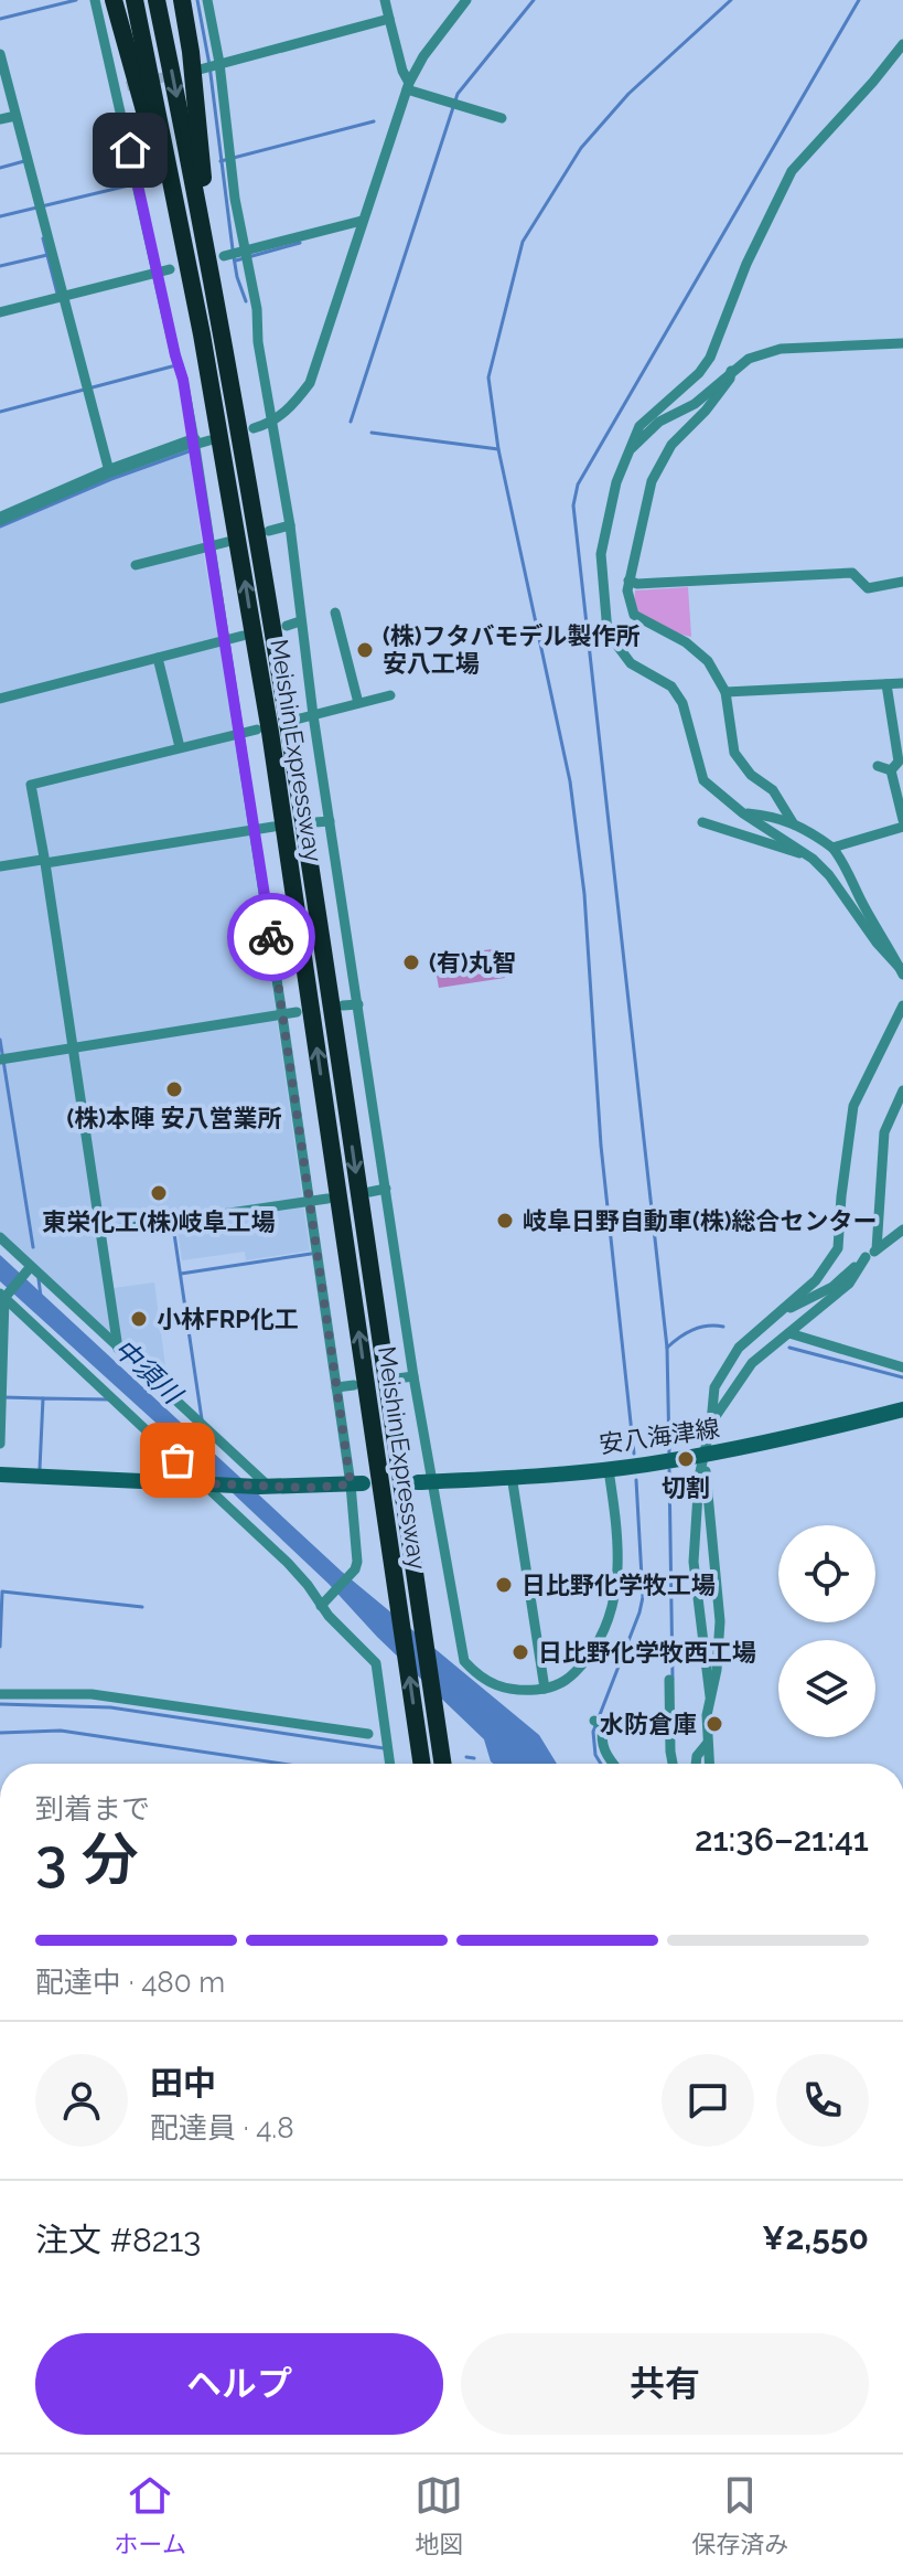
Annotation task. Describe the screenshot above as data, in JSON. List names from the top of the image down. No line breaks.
{"streets":{"highway":["Meishin Expressway"],"main road":["安八海津線"]},"water":["中須川"],"places":["(株)フタバモデル製作所 安八工場","(有)丸智","(株)本陣 安八営業所","東栄化工(株)岐阜工場","岐阜日野自動車(株)総合センター","小林FRP化工","切割","日比野化学牧工場","日比野化学牧西工場","水防倉庫"],"page":{"heading":["3 分","到着まで","21:36–21:41"],"panel":["田中","配達員 · 4.8","注文 #8213","¥2,550"],"bar":"配達中 · 480 m","buttons":["ヘルプ","共有"],"tabs":["ホーム","地図","保存済み"]}}
